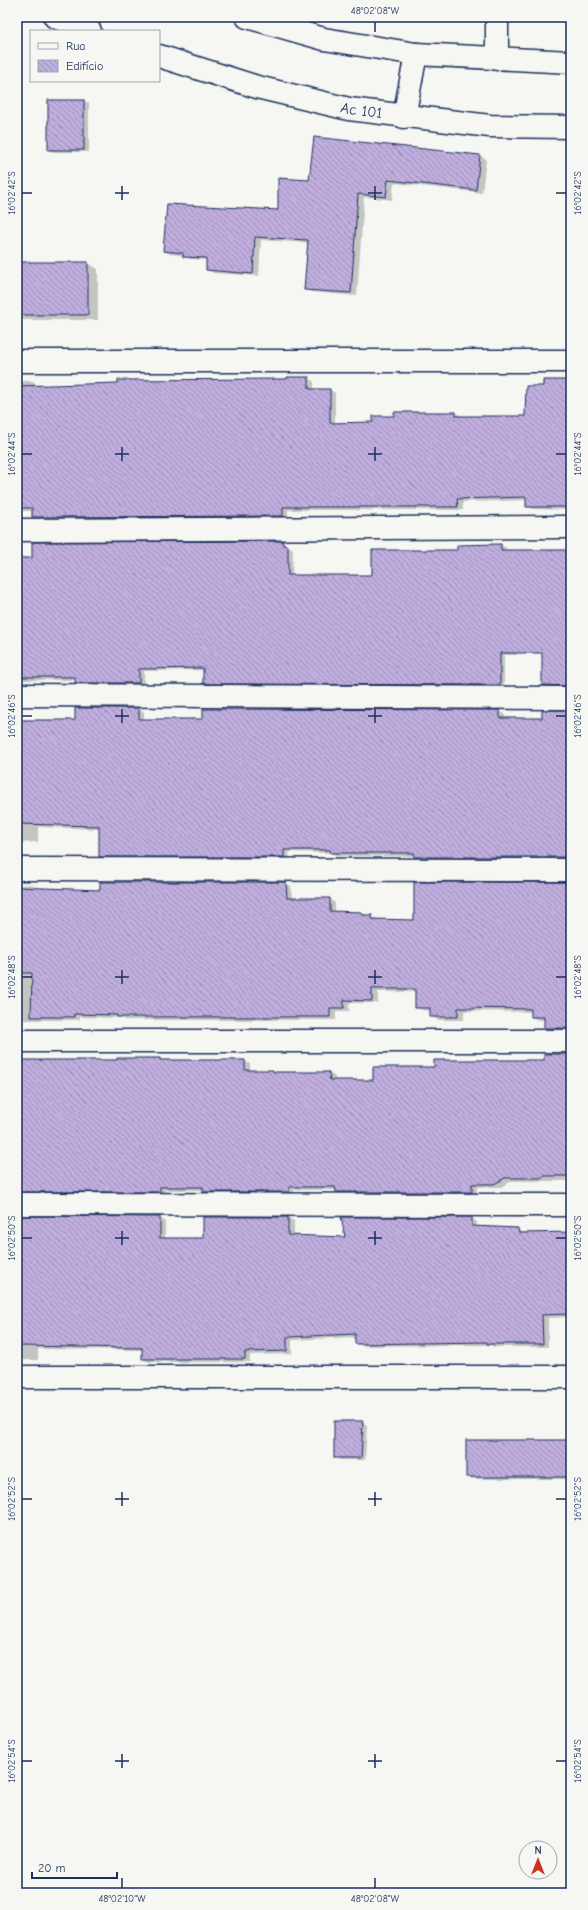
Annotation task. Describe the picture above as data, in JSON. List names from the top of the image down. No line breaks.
{"streets":{"street":["Ac 101"]},"legend":["Rua","Edifício"],"scale_bar":"20 m","north":"top","coordinates":["48°02'08\"W","16°02'42\"S","16°02'44\"S","16°02'46\"S","16°02'48\"S","16°02'50\"S","16°02'52\"S","16°02'54\"S","48°02'10\"W"]}
